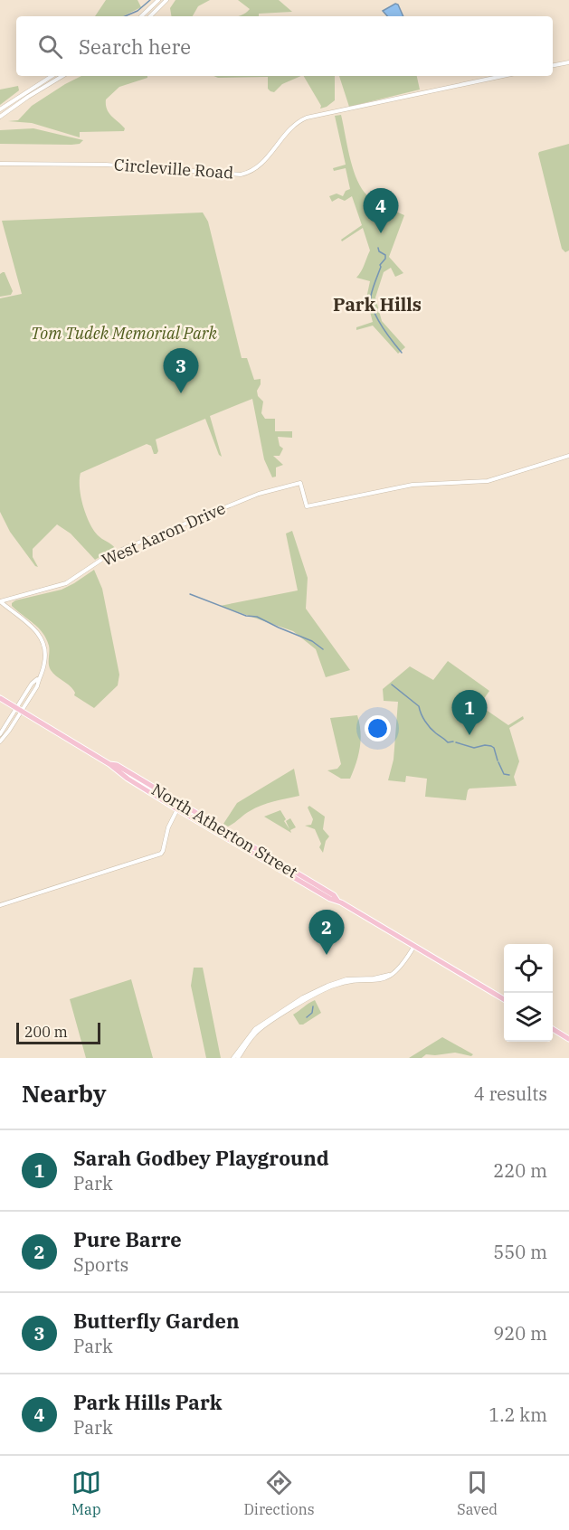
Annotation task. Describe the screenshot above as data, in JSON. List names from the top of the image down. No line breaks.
{"streets":{"main road":["North Atherton Street"],"street":["Circleville Road","West Aaron Drive"]},"districts":["Park Hills"],"parks":["Tom Tudek Memorial Park"],"scale_bar":"200 m","page":{"search":"Search here","pins":["4","3","1","2"],"scale":"200 m","heading":["Nearby","4 results"],"list":[{"mark":"1","name":"Sarah Godbey Playground","note":"Park","value":"220 m"},{"mark":"2","name":"Pure Barre","note":"Sports","value":"550 m"},{"mark":"3","name":"Butterfly Garden","note":"Park","value":"920 m"},{"mark":"4","name":"Park Hills Park","note":"Park","value":"1.2 km"}],"nav":["Map","Directions","Saved"]}}
